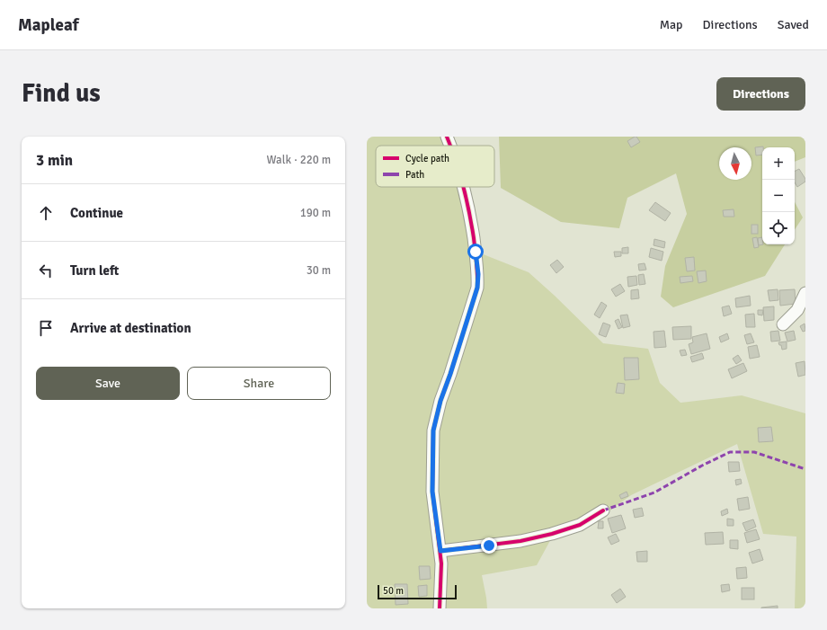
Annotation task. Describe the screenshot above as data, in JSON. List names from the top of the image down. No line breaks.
{"legend":["Cycle path","Path"],"scale_bar":"50 m","north":"bottom","page":{"header":"Mapleaf","nav":["Map","Directions","Saved"],"buttons":["Directions",["Save","Share"]],"title":"Find us","heading":["3 min","Walk · 220 m"],"map_buttons":["+","−"],"list":[["Continue","190 m"],["Turn left","30 m"],"Arrive at destination"],"scale":"50 m"}}
